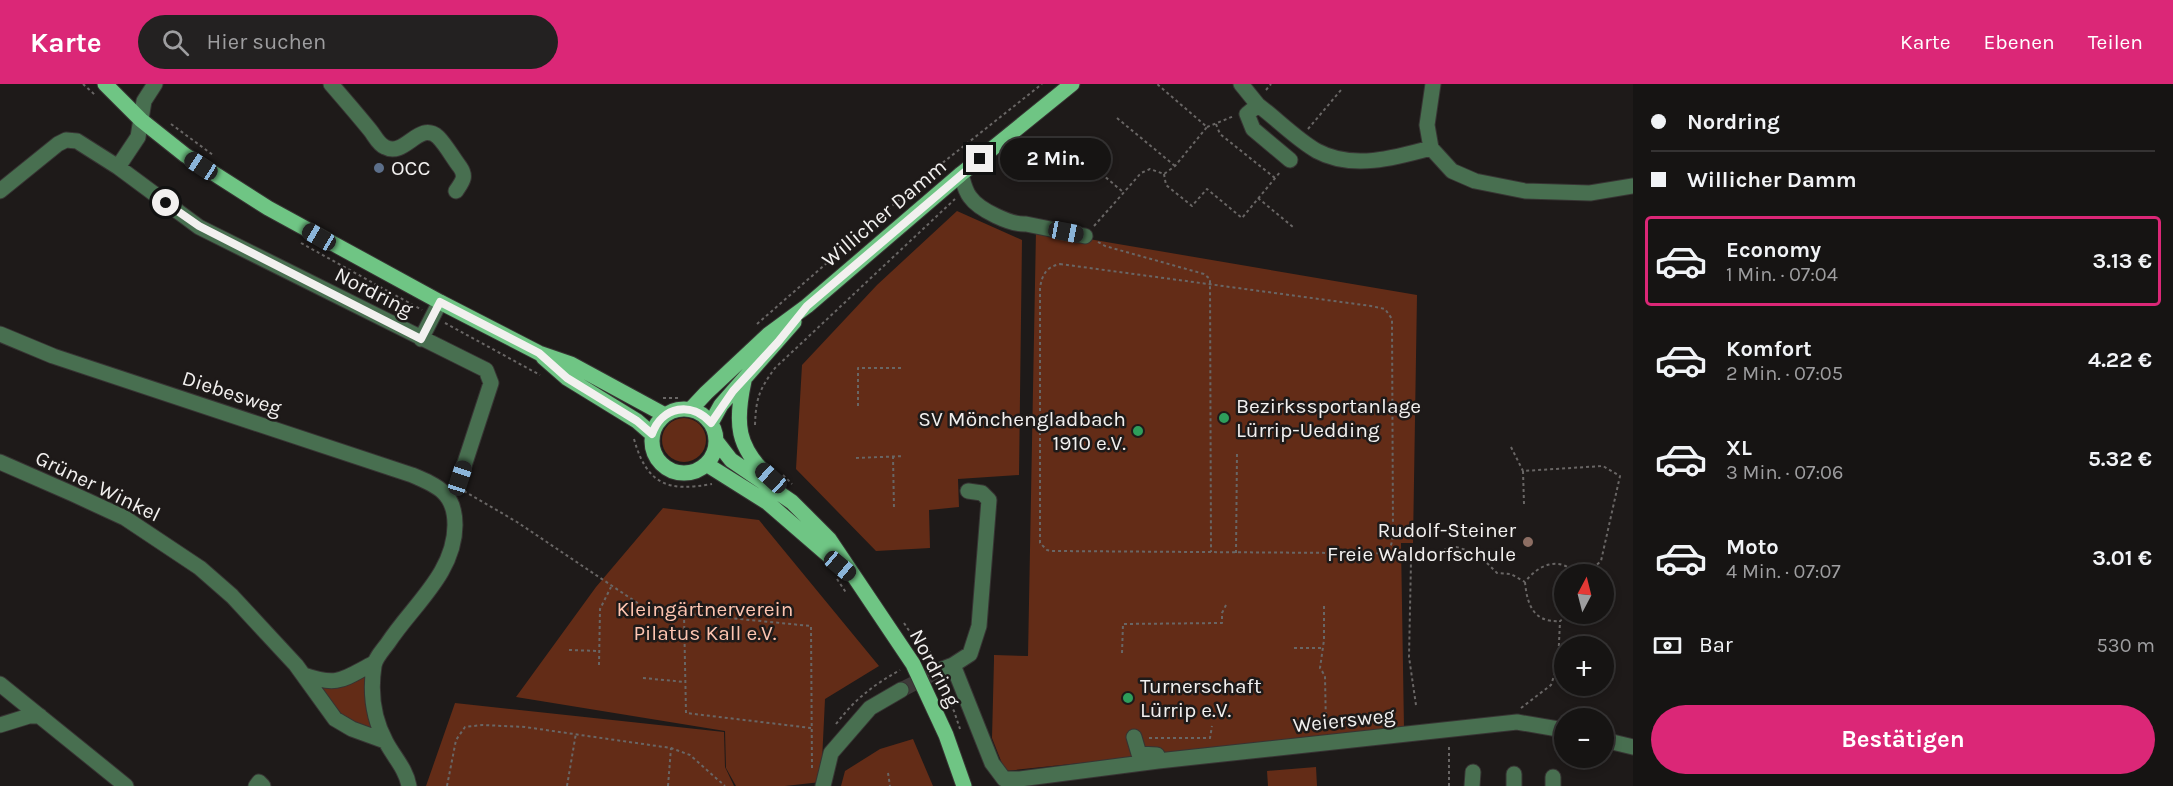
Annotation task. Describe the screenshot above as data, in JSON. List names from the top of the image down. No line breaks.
{"streets":{"main road":["Willicher Damm","Nordring"],"street":["Diebesweg","Grüner Winkel","Weiersweg"]},"crossings":[["Willicher Damm","Nordring"],["Nordring","Diebesweg"]],"parks":["Kleingärtnerverein Pilatus Kall e.V."],"places":["OCC","Bezirkssportanlage Lürrip-Uedding","SV Mönchengladbach 1910 e.V.","Rudolf-Steiner Freie Waldorfschule","Turnerschaft Lürrip e.V."],"north":"top","page":{"header":"Karte","search":"Hier suchen","nav":["Karte","Ebenen","Teilen"],"banner":["Nordring","Willicher Damm"],"bubble":"2 Min.","list":[{"name":"Economy","note":"1 Min. · 07:04","value":"3.13 €"},{"name":"Komfort","note":"2 Min. · 07:05","value":"4.22 €"},{"name":"XL","note":"3 Min. · 07:06","value":"5.32 €"},{"name":"Moto","note":"4 Min. · 07:07","value":"3.01 €"}],"map_buttons":["+","−"],"pay":["Bar","530 m"],"buttons":"Bestätigen"}}
